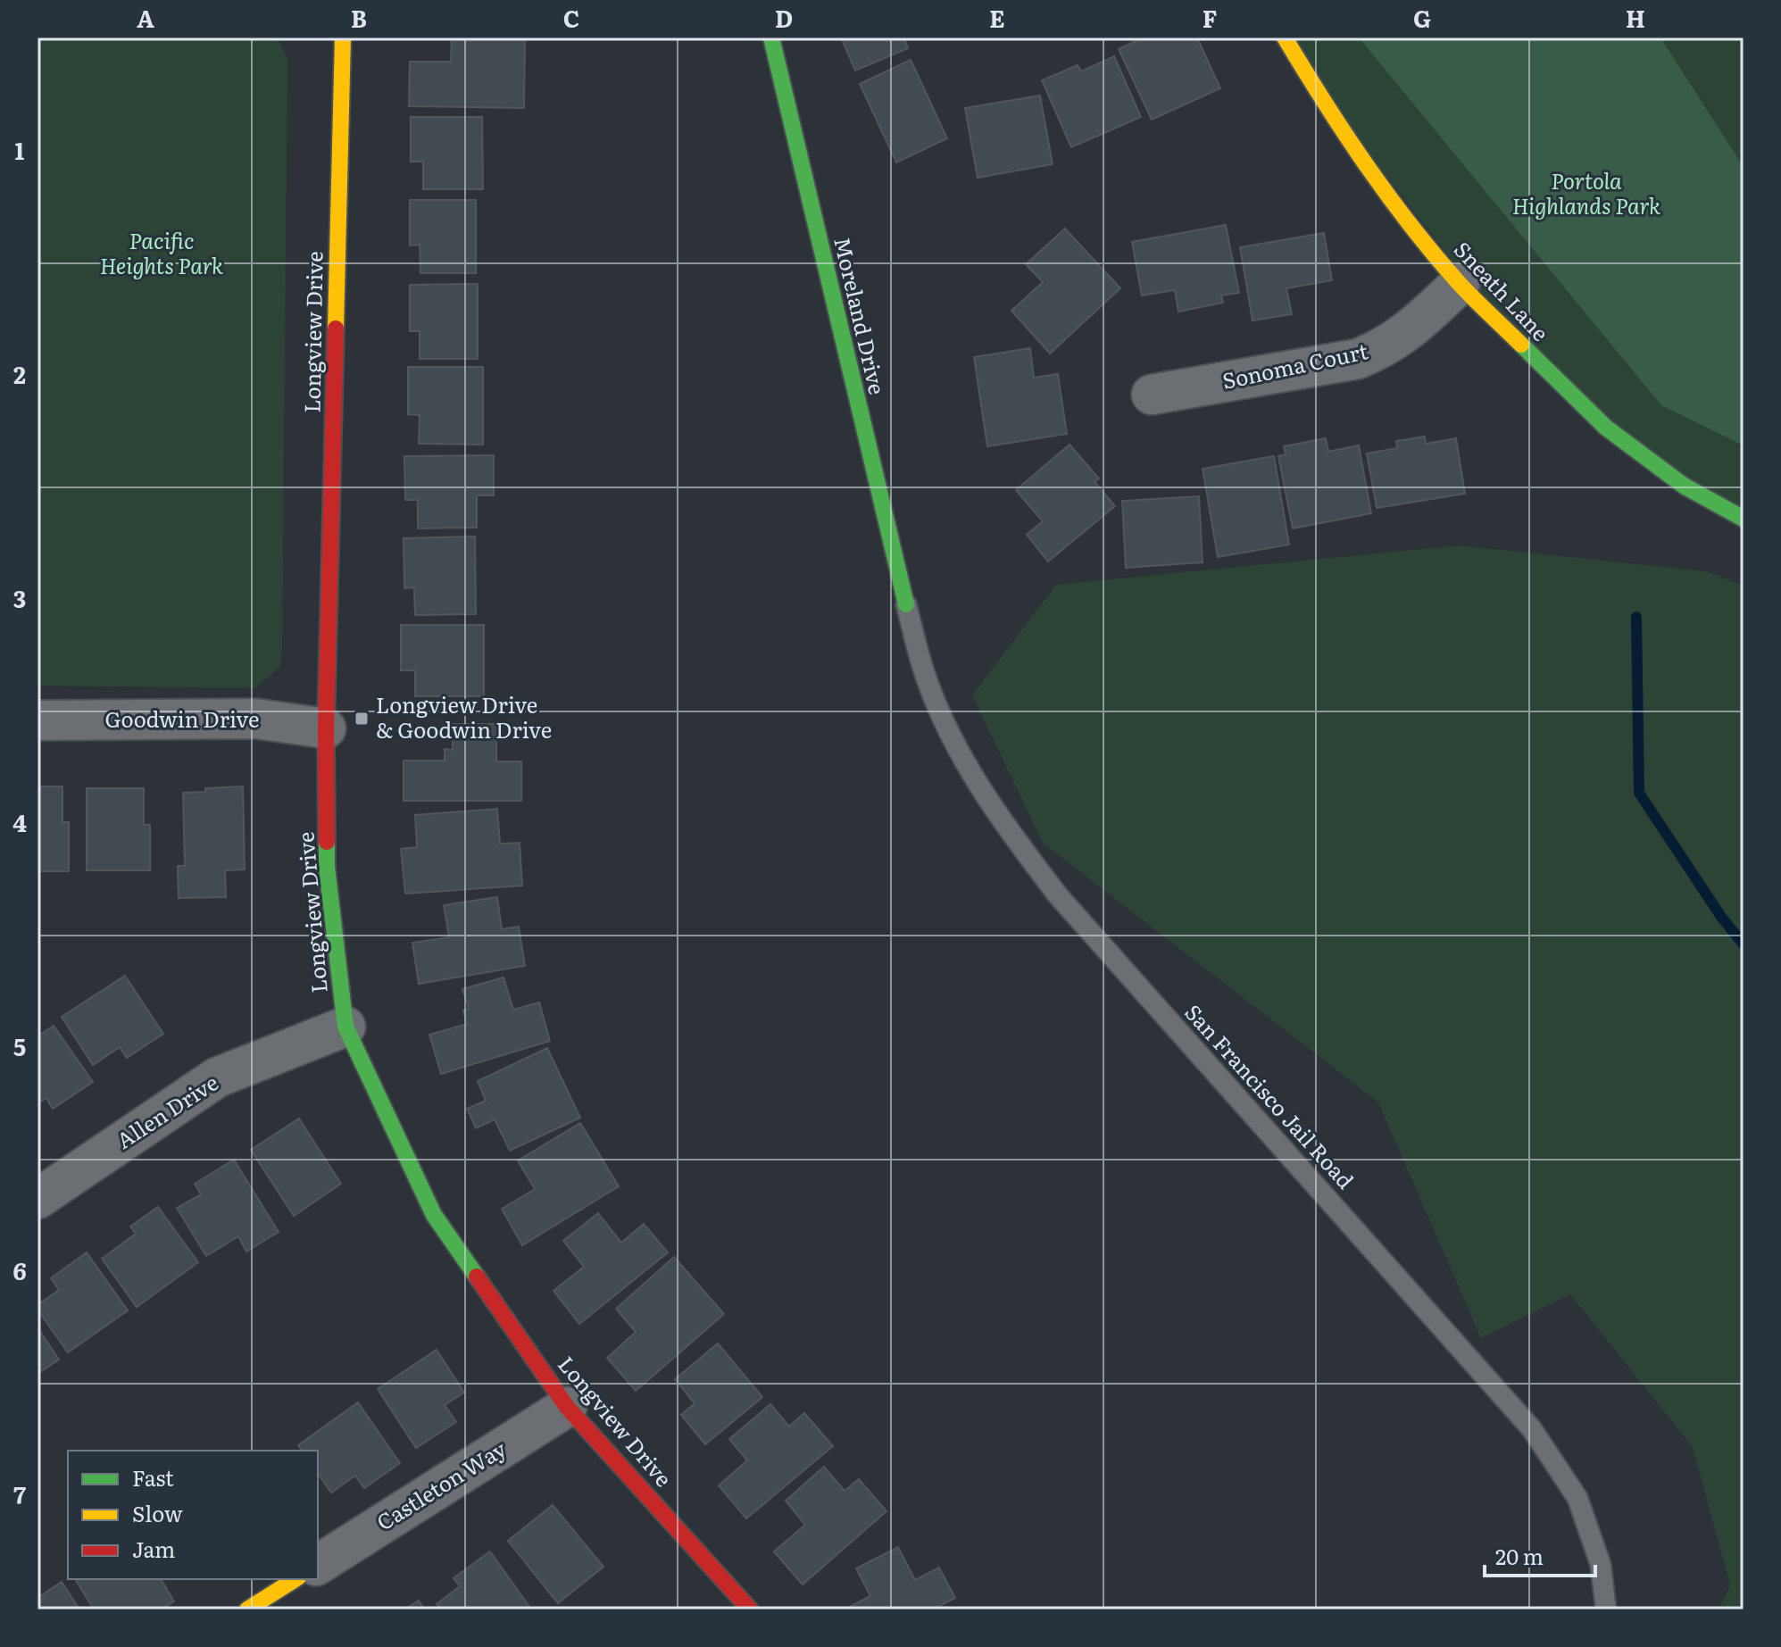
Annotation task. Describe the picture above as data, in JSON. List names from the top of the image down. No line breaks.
{"streets":{"street":["Sneath Lane","Moreland Drive","Longview Drive","Sonoma Court","Goodwin Drive","Allen Drive","Castleton Way"],"lane":["San Francisco Jail Road"]},"crossings":[["Sneath Lane","Sonoma Court"],["Moreland Drive","San Francisco Jail Road"],["Longview Drive","Goodwin Drive"],["Longview Drive","Allen Drive"],["Longview Drive","Castleton Way"]],"parks":["Portola Highlands Park","Pacific Heights Park"],"places":{"transit":["Longview Drive & Goodwin Drive"]},"legend":["Fast","Slow","Jam"],"scale_bar":"20 m","grid":{"columns":["A","B","C","D","E","F","G","H"],"rows":["1","2","3","4","5","6","7"]}}
